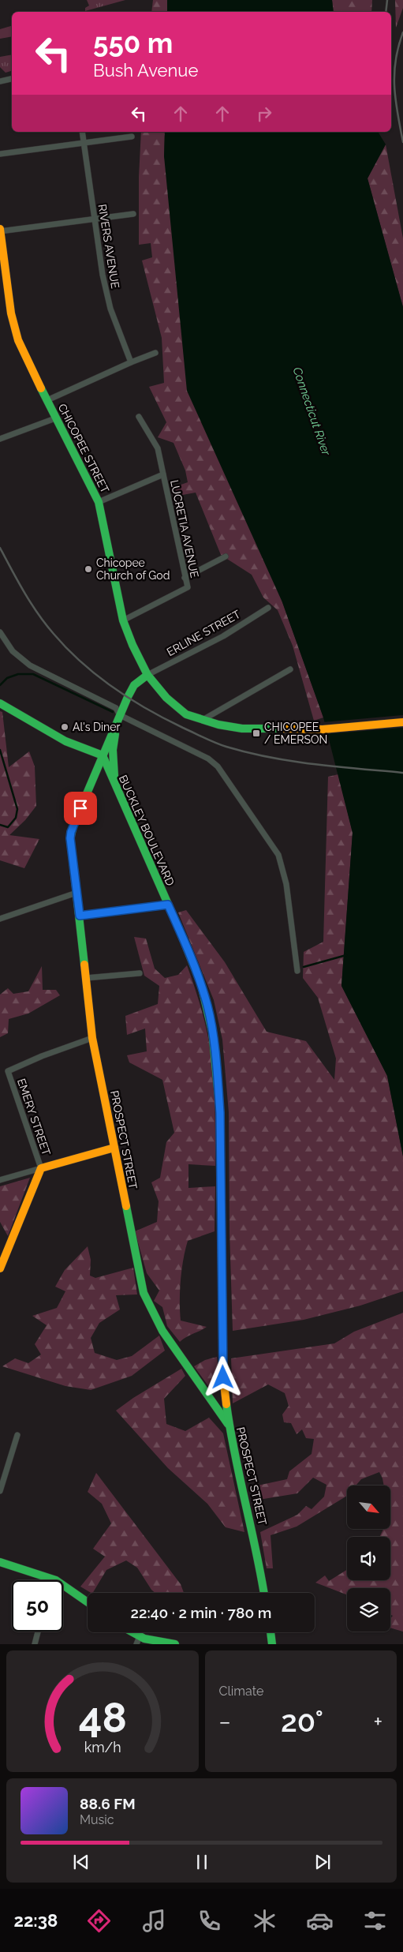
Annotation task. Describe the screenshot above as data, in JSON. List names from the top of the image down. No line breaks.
{"streets":{"main road":["CHICOPEE STREET","BUCKLEY BOULEVARD","PROSPECT STREET"],"street":["RIVERS AVENUE","LUCRETIA AVENUE","ERLINE STREET","EMERY STREET"]},"crossings":[["CHICOPEE STREET","LUCRETIA AVENUE"],["CHICOPEE STREET","ERLINE STREET"],["CHICOPEE STREET","PROSPECT STREET"],["ERLINE STREET","PROSPECT STREET"],["BUCKLEY BOULEVARD","PROSPECT STREET"],["EMERY STREET","PROSPECT STREET"]],"water":["Connecticut River"],"places":{"other":["Chicopee Church of God","Al's Diner"],"transit":["CHICOPEE / EMERSON"]},"north":"bottom right","page":{"turn":["550 m","Bush Avenue"],"limit":"50","trip":"22:40 · 2 min · 780 m","tile":"Climate","heat":["−","20°","+"],"song":["88.6 FM","Music"],"tabs":"22:38","gauge":["48","km/h"]}}
